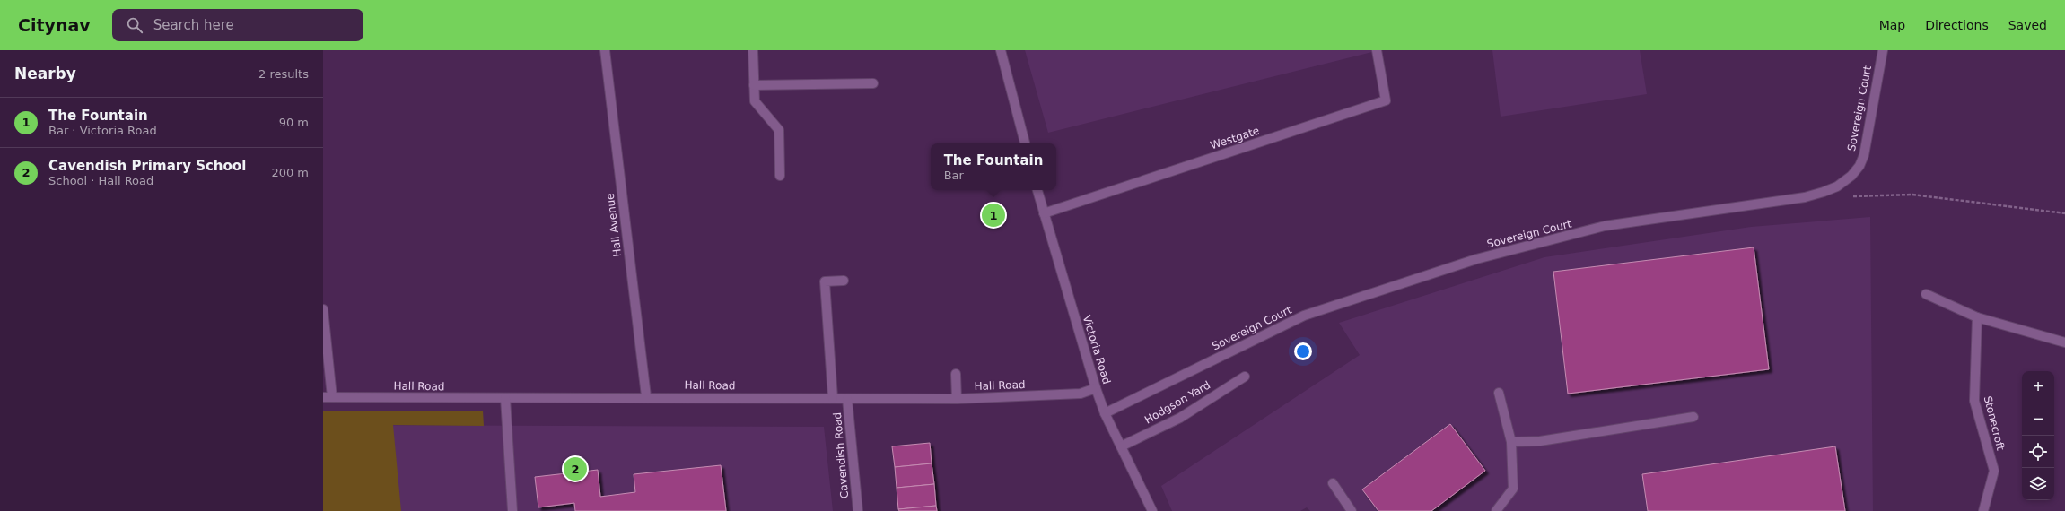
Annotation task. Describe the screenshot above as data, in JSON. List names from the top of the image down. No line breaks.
{"streets":{"street":["Sovereign Court","Westgate","Hall Avenue","Victoria Road","Hall Road","Hodgson Yard","Stonecroft","Cavendish Road"]},"crossings":[["Sovereign Court","Victoria Road"],["Westgate","Victoria Road"],["Hall Avenue","Hall Road"],["Victoria Road","Hall Road"],["Victoria Road","Hodgson Yard"],["Hall Road","Cavendish Road"]],"page":{"header":"Citynav","search":"Search here","nav":["Map","Directions","Saved"],"heading":["Nearby","2 results"],"list":[{"mark":"1","name":"The Fountain","note":"Bar · Victoria Road","value":"90 m"},{"mark":"2","name":"Cavendish Primary School","note":"School · Hall Road","value":"200 m"}],"popup":["The Fountain","Bar"],"pins":["1","2"],"map_buttons":["+","−"]}}
